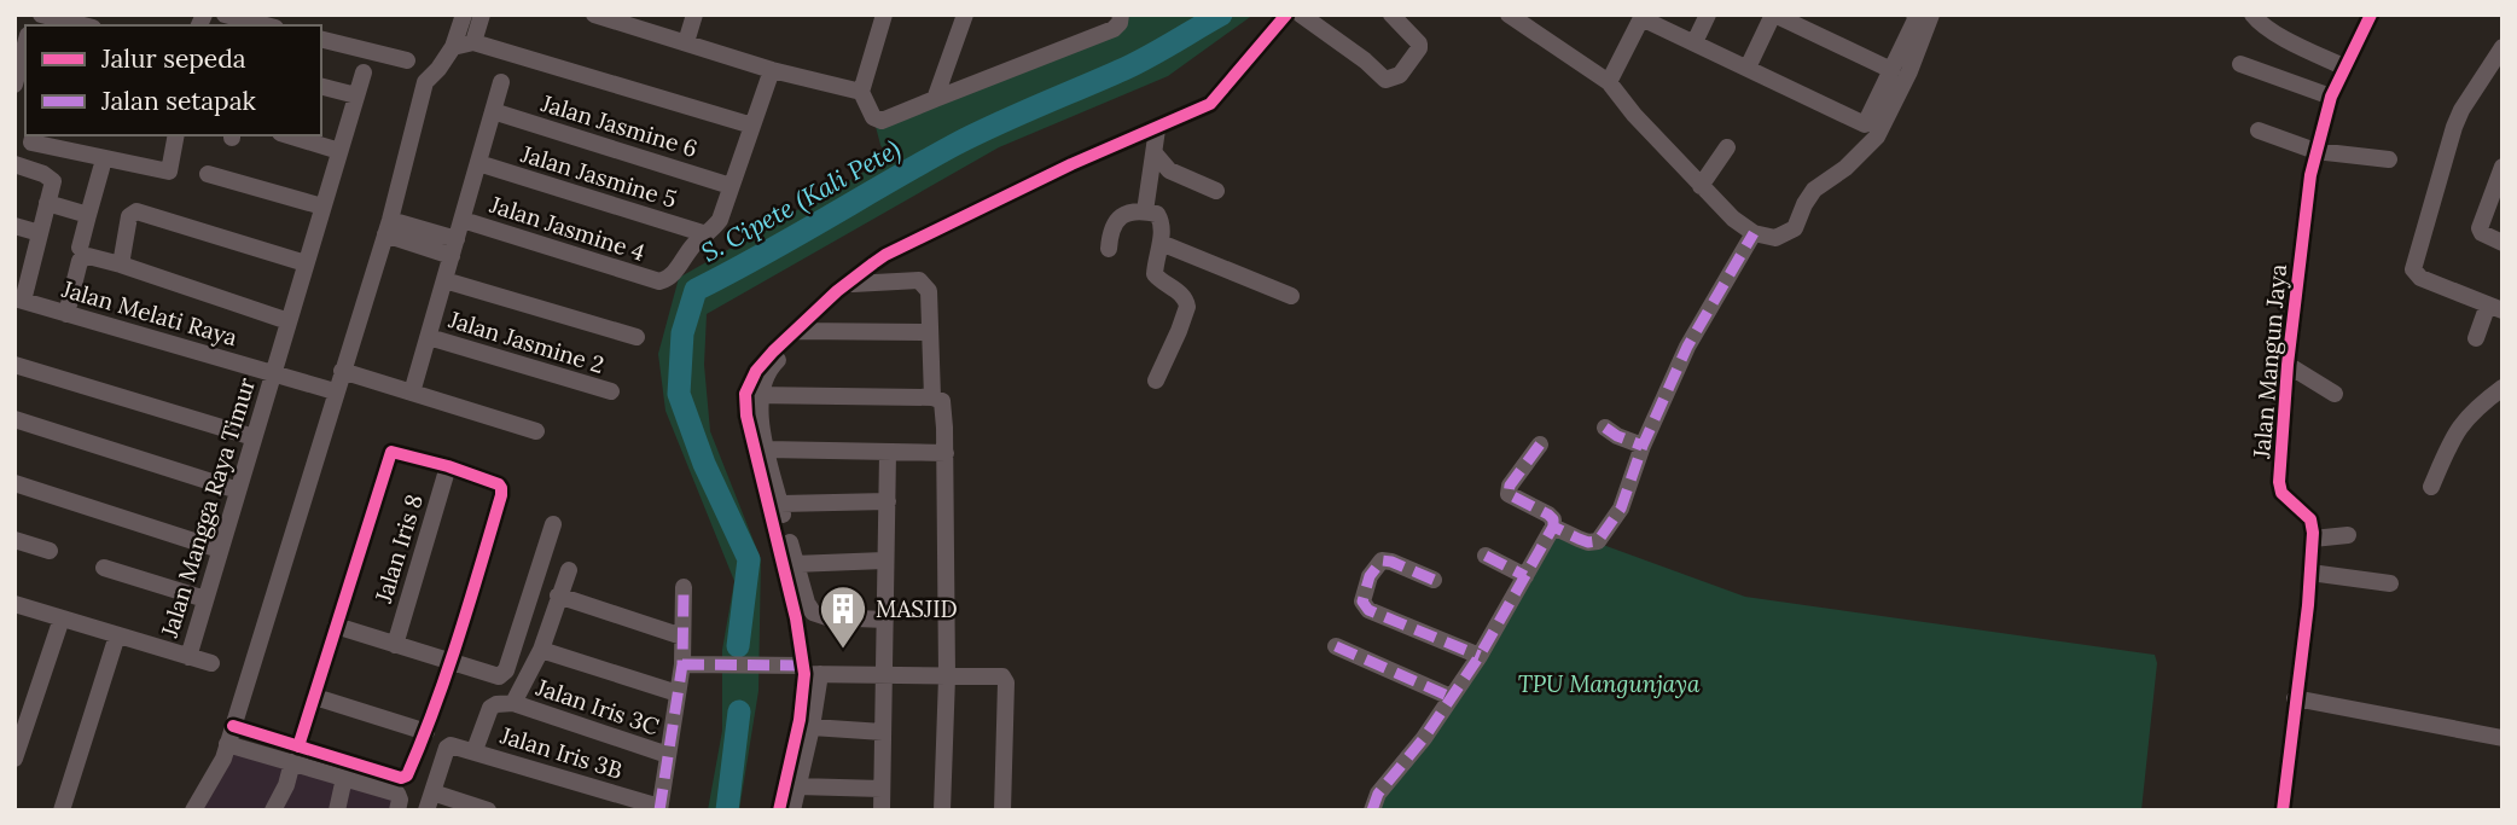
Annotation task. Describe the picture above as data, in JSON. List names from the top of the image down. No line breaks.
{"streets":{"street":["Jalan Jasmine 6","Jalan Jasmine 5","Jalan Jasmine 4","Jalan Melati Raya","Jalan Jasmine 2","Jalan Mangun Jaya","Jalan Mangga Raya Timur","Jalan Iris 8","Jalan Iris 3C","Jalan Iris 3B"]},"crossings":[["Jalan Jasmine 5","Jalan Jasmine 4"],["Jalan Melati Raya","Jalan Mangga Raya Timur"]],"water":["S. Cipete (Kali Pete)"],"parks":["TPU Mangunjaya"],"places":{"building":["MASJID"]},"legend":["Jalur sepeda","Jalan setapak"]}
